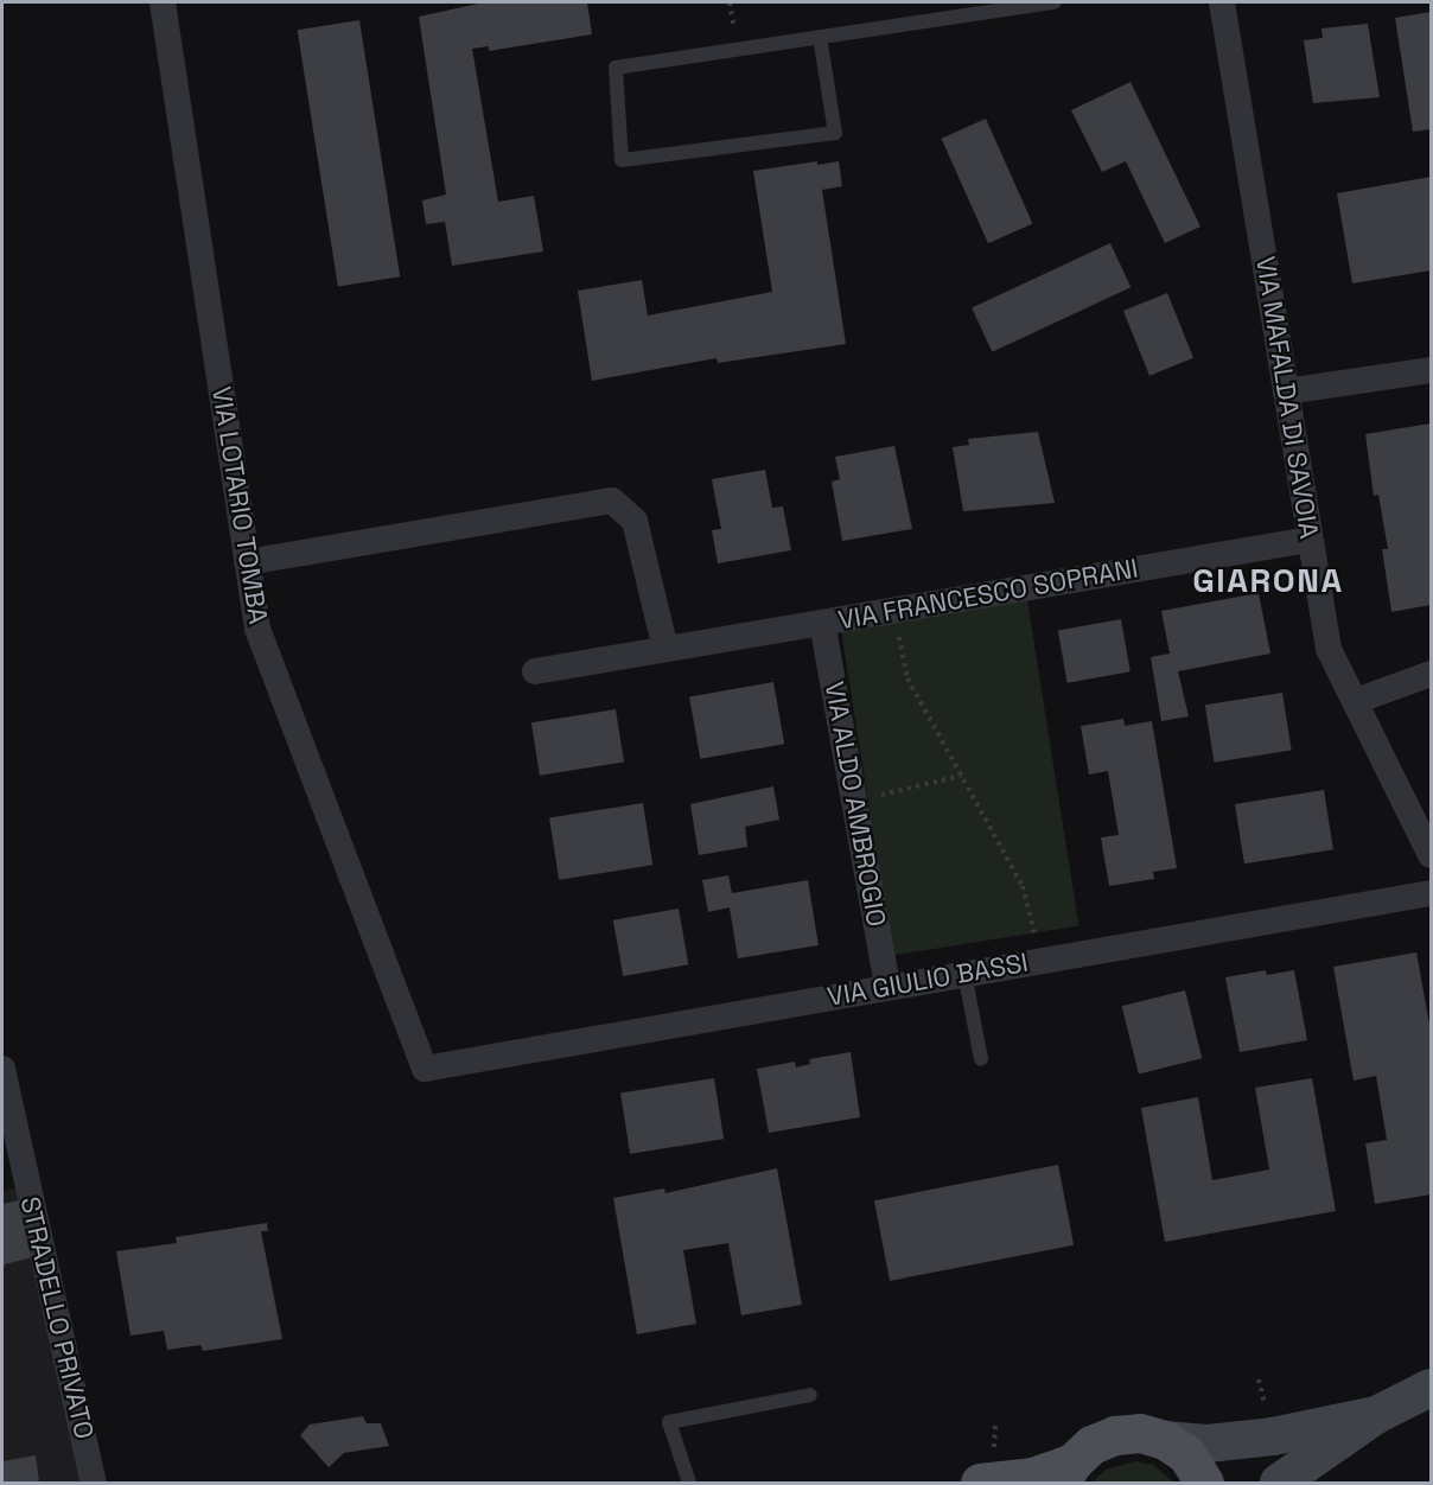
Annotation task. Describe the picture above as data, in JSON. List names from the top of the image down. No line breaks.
{"streets":{"street":["VIA MAFALDA DI SAVOIA","VIA LOTARIO TOMBA","VIA FRANCESCO SOPRANI","VIA ALDO AMBROGIO","VIA GIULIO BASSI","STRADELLO PRIVATO"]},"crossings":[["VIA MAFALDA DI SAVOIA","VIA FRANCESCO SOPRANI"],["VIA LOTARIO TOMBA","VIA GIULIO BASSI"],["VIA FRANCESCO SOPRANI","VIA ALDO AMBROGIO"],["VIA ALDO AMBROGIO","VIA GIULIO BASSI"]],"districts":["GIARONA"]}
